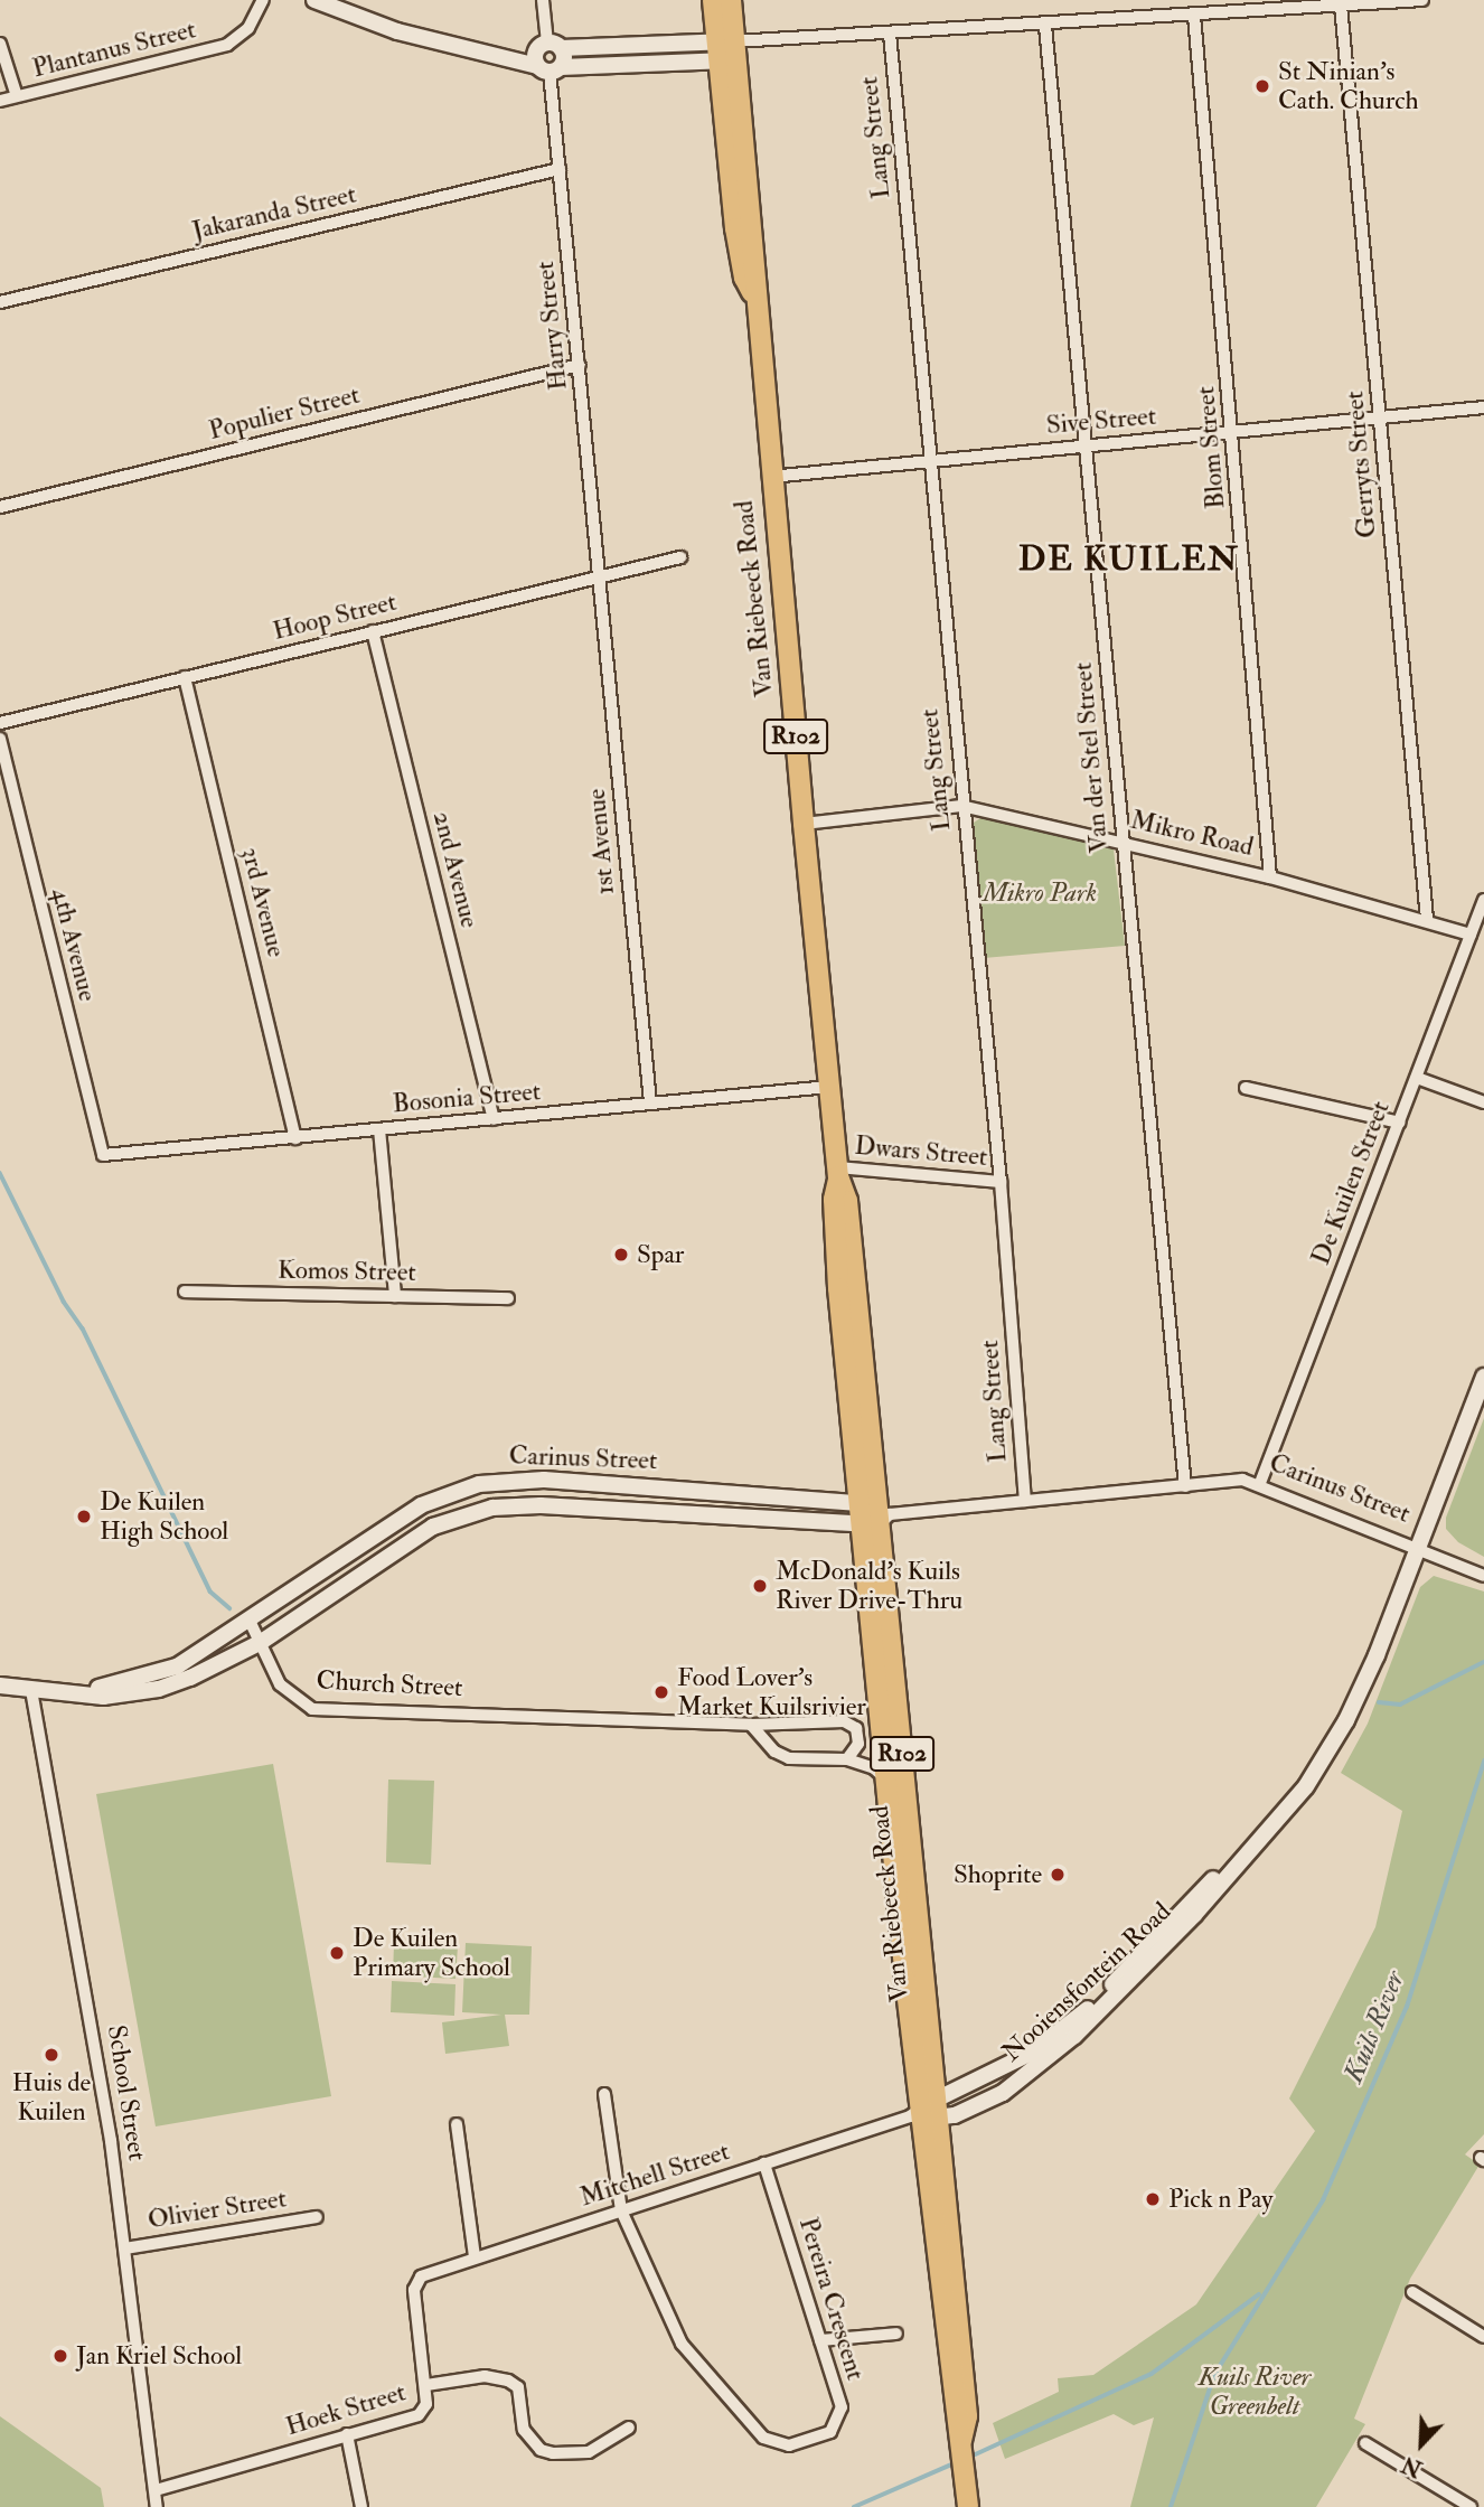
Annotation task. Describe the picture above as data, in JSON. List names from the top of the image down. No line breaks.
{"streets":{"main road":["Van Riebeeck Road","R102"],"street":["Plantanus Street","Lang Street","Jakaranda Street","Harry Street","Populier Street","Sive Street","Blom Street","Gerryts Street","Hoop Street","Van der Stel Street","Mikro Road","1st Avenue","2nd Avenue","3rd Avenue","4th Avenue","Bosonia Street","Dwars Street","De Kuilen Street","Komos Street","Carinus Street","Church Street","Nooiensfontein Road","School Street","Mitchell Street","Olivier Street","Pereira Crescent","Hoek Street"]},"crossings":[["Lang Street","Sive Street"],["Lang Street","Mikro Road"],["Lang Street","Dwars Street"],["Lang Street","Carinus Street"],["Jakaranda Street","Harry Street"],["Harry Street","Populier Street"],["Harry Street","Hoop Street"],["Harry Street","1st Avenue"],["Sive Street","Blom Street"],["Sive Street","Gerryts Street"],["Sive Street","Van Riebeeck Road"],["Sive Street","Van der Stel Street"],["Blom Street","Mikro Road"],["Gerryts Street","Mikro Road"],["Van Riebeeck Road","Mikro Road"],["Van Riebeeck Road","Bosonia Street"],["Van Riebeeck Road","Dwars Street"],["Van Riebeeck Road","Carinus Street"],["Van Riebeeck Road","Nooiensfontein Road"],["Van Riebeeck Road","Mitchell Street"],["Hoop Street","1st Avenue"],["Hoop Street","2nd Avenue"],["Hoop Street","3rd Avenue"],["Van der Stel Street","Mikro Road"],["Van der Stel Street","Carinus Street"],["Mikro Road","De Kuilen Street"],["1st Avenue","Bosonia Street"],["2nd Avenue","Bosonia Street"],["3rd Avenue","Bosonia Street"],["4th Avenue","Bosonia Street"],["De Kuilen Street","Carinus Street"],["Carinus Street","Church Street"],["Carinus Street","Nooiensfontein Road"],["Nooiensfontein Road","Mitchell Street"],["School Street","Olivier Street"],["School Street","Hoek Street"],["Mitchell Street","Pereira Crescent"],["Mitchell Street","Hoek Street"]],"districts":["DE KUILEN"],"water":["Kuils River"],"parks":["Mikro Park","Kuils River Greenbelt"],"places":["St Ninian's Cath. Church","Spar","De Kuilen High School","McDonald's Kuils River Drive-Thru","Food Lover's Market Kuilsrivier","Shoprite","De Kuilen Primary School","Huis de Kuilen","Pick n Pay","Jan Kriel School"],"north":"bottom left"}
